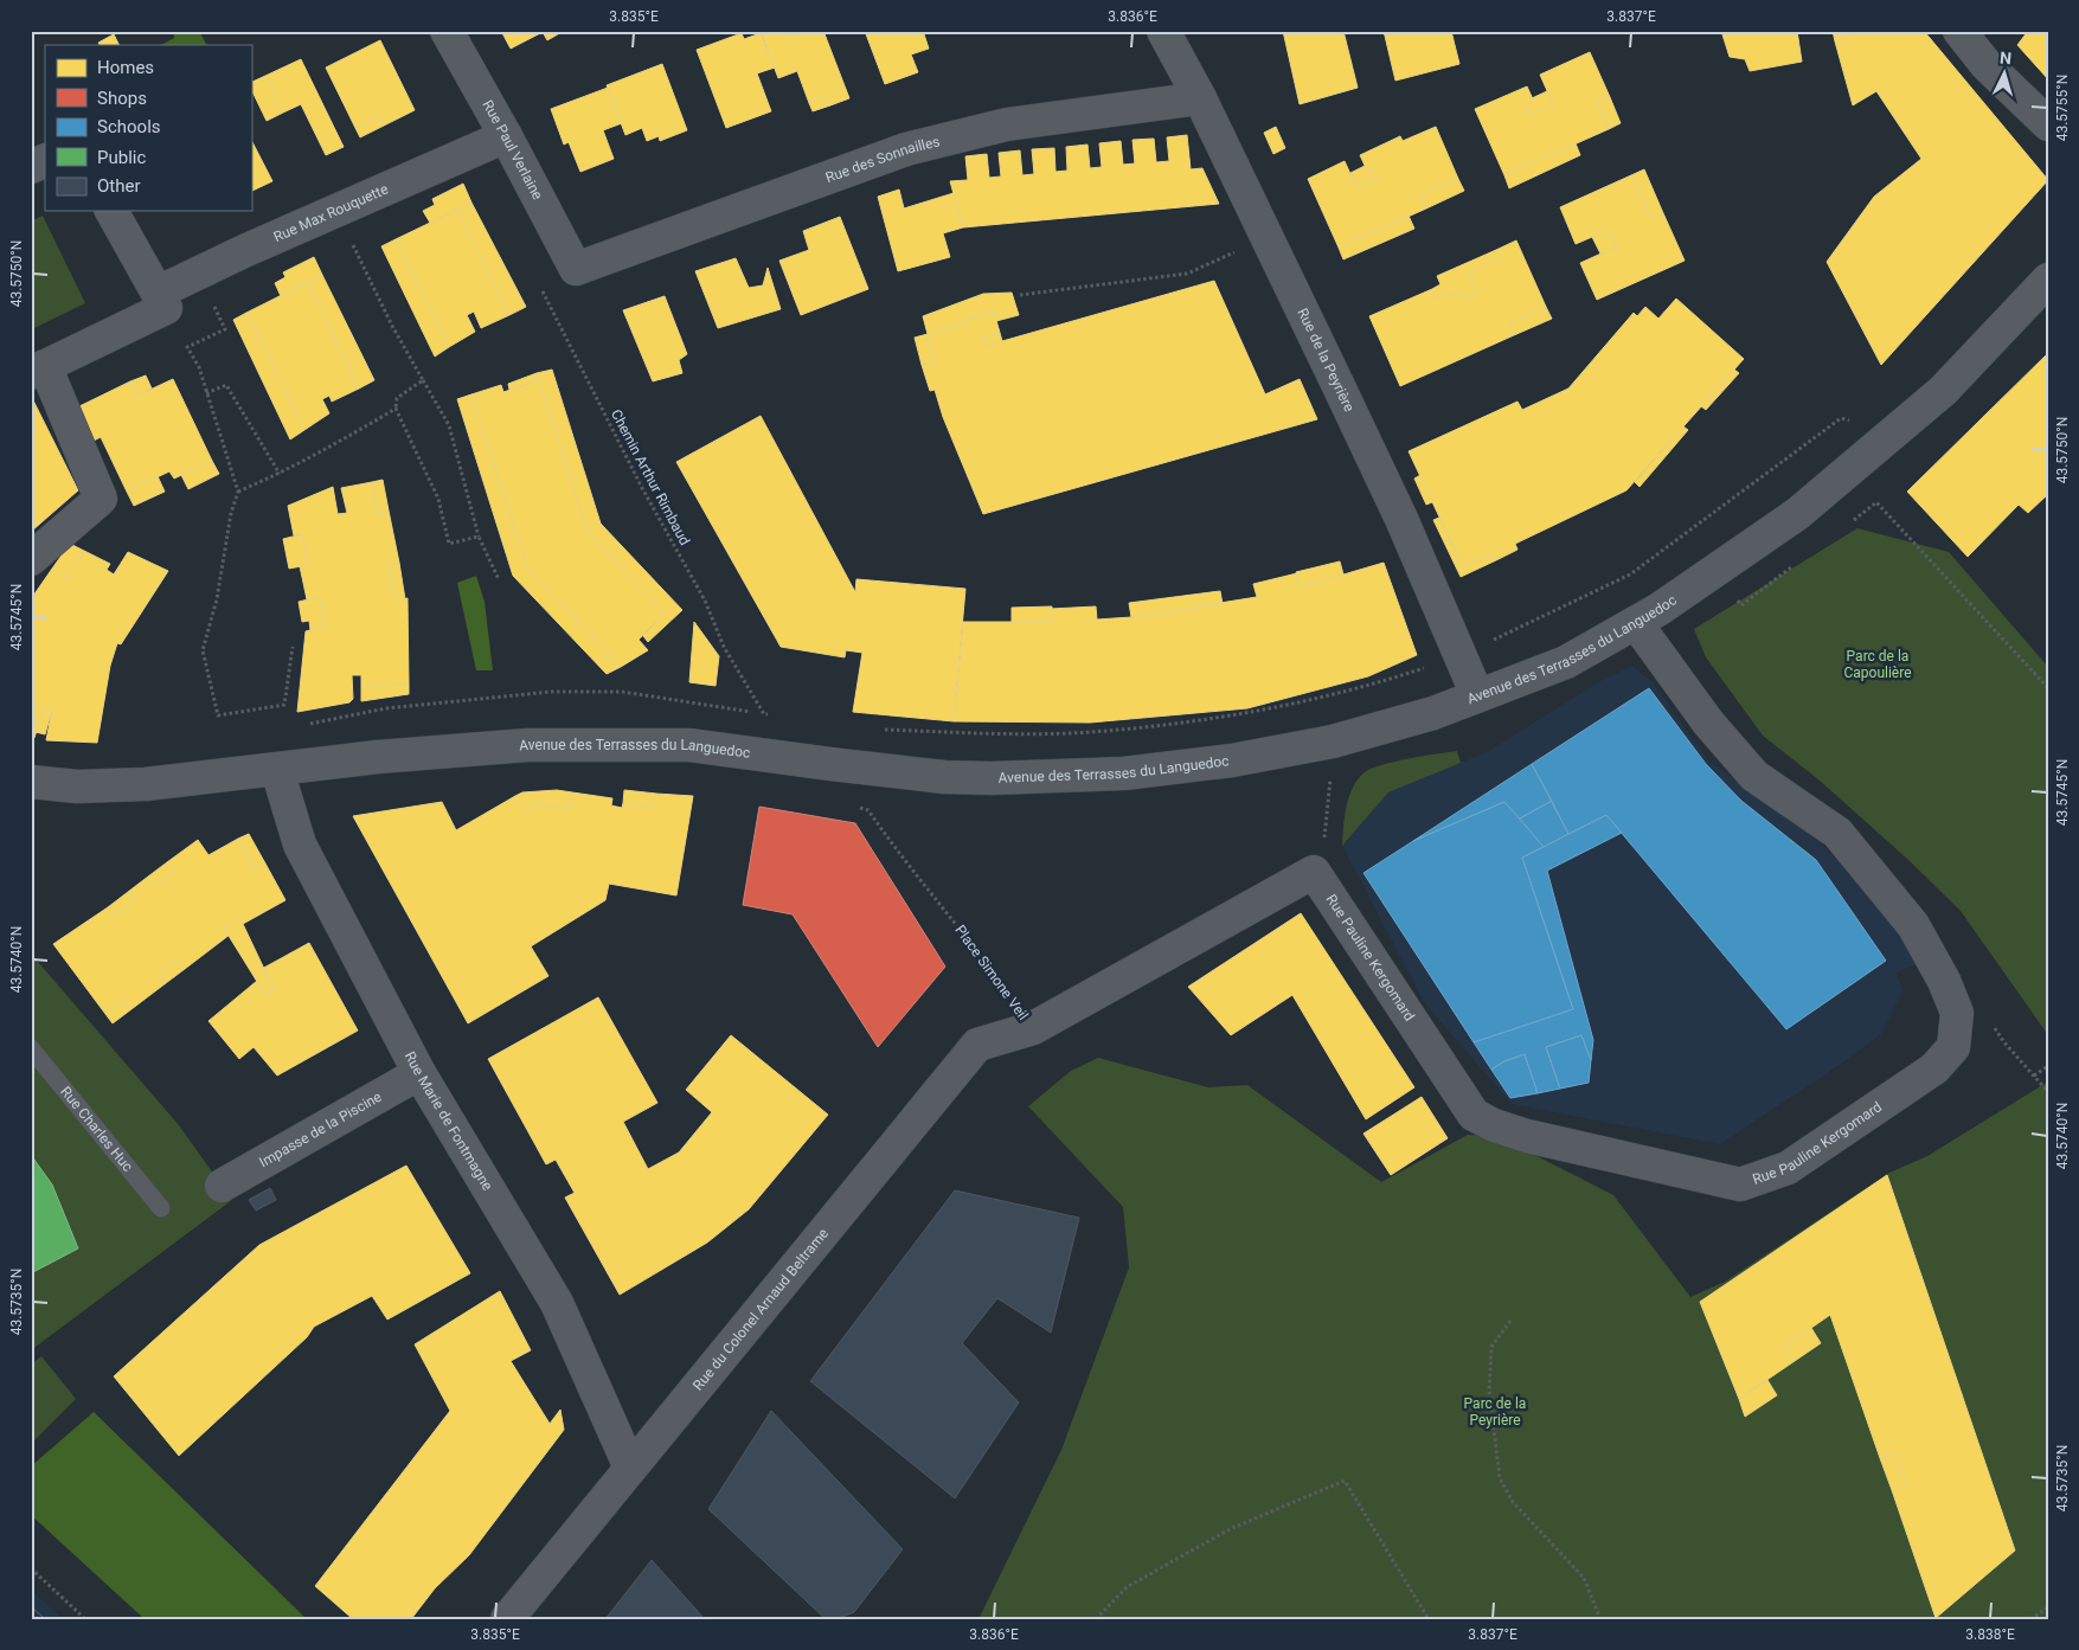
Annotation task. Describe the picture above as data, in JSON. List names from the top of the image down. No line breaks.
{"streets":{"street":["Rue Paul Verlaine","Rue des Sonnailles","Rue Max Rouquette","Rue de la Peyrière","Avenue des Terrasses du Languedoc","Rue Pauline Kergomard","Place Simone Veil","Rue Marie de Fontmagne","Impasse de la Piscine","Rue du Colonel Arnaud Beltrame"],"lane":["Rue Charles Huc"],"path":["Chemin Arthur Rimbaud"]},"crossings":[["Rue Paul Verlaine","Rue des Sonnailles"],["Rue Paul Verlaine","Rue Max Rouquette"],["Rue des Sonnailles","Rue de la Peyrière"],["Rue de la Peyrière","Avenue des Terrasses du Languedoc"],["Avenue des Terrasses du Languedoc","Rue Pauline Kergomard"],["Avenue des Terrasses du Languedoc","Rue Marie de Fontmagne"],["Rue Pauline Kergomard","Place Simone Veil"],["Place Simone Veil","Rue du Colonel Arnaud Beltrame"],["Rue Marie de Fontmagne","Impasse de la Piscine"],["Rue Marie de Fontmagne","Rue du Colonel Arnaud Beltrame"]],"parks":["Parc de la Capoulière","Parc de la Peyrière"],"legend":["Homes","Shops","Schools","Public","Other"],"north":"top","coordinates":["3.835°E","3.836°E","3.837°E","43.5755°N","43.5750°N","43.5745°N","43.5740°N","43.5735°N","3.838°E"]}
